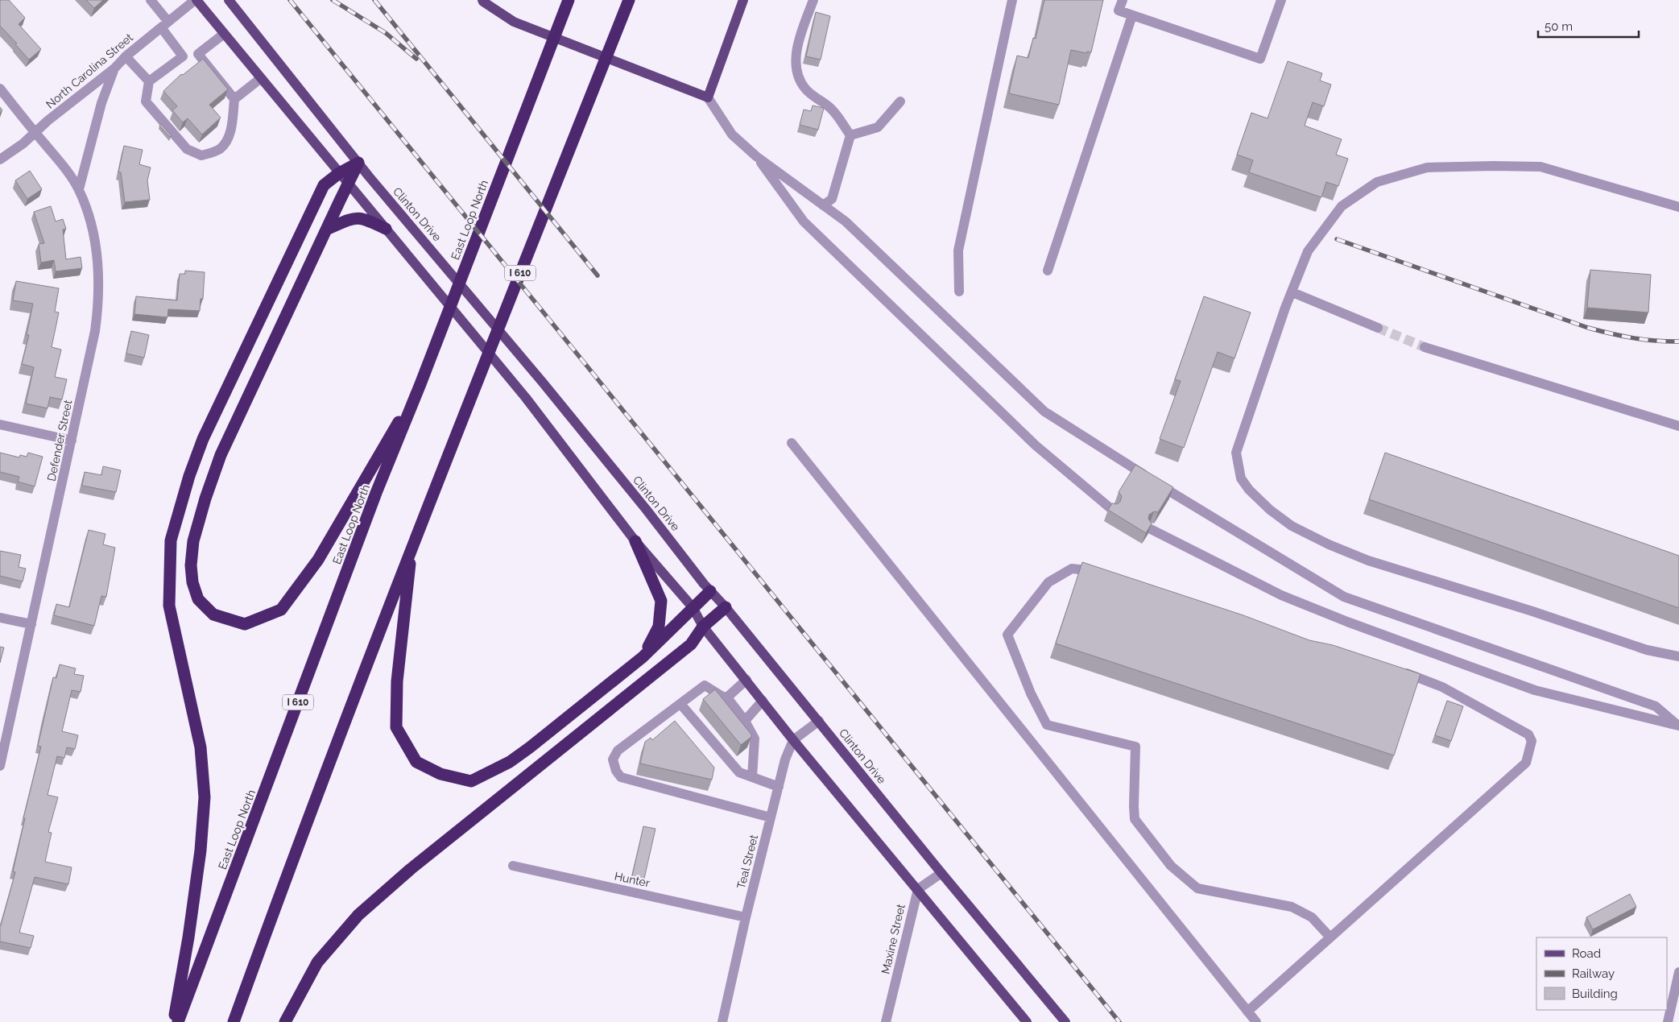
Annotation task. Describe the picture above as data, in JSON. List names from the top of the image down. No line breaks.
{"streets":{"highway":["East Loop North","I 610"],"main road":["Clinton Drive"],"street":["North Carolina Street","Defender Street","Teal Street","Hunter","Maxine Street"]},"crossings":[["North Carolina Street","Defender Street"],["Teal Street","Hunter"]],"legend":["Road","Railway","Building"],"scale_bar":"50 m"}
